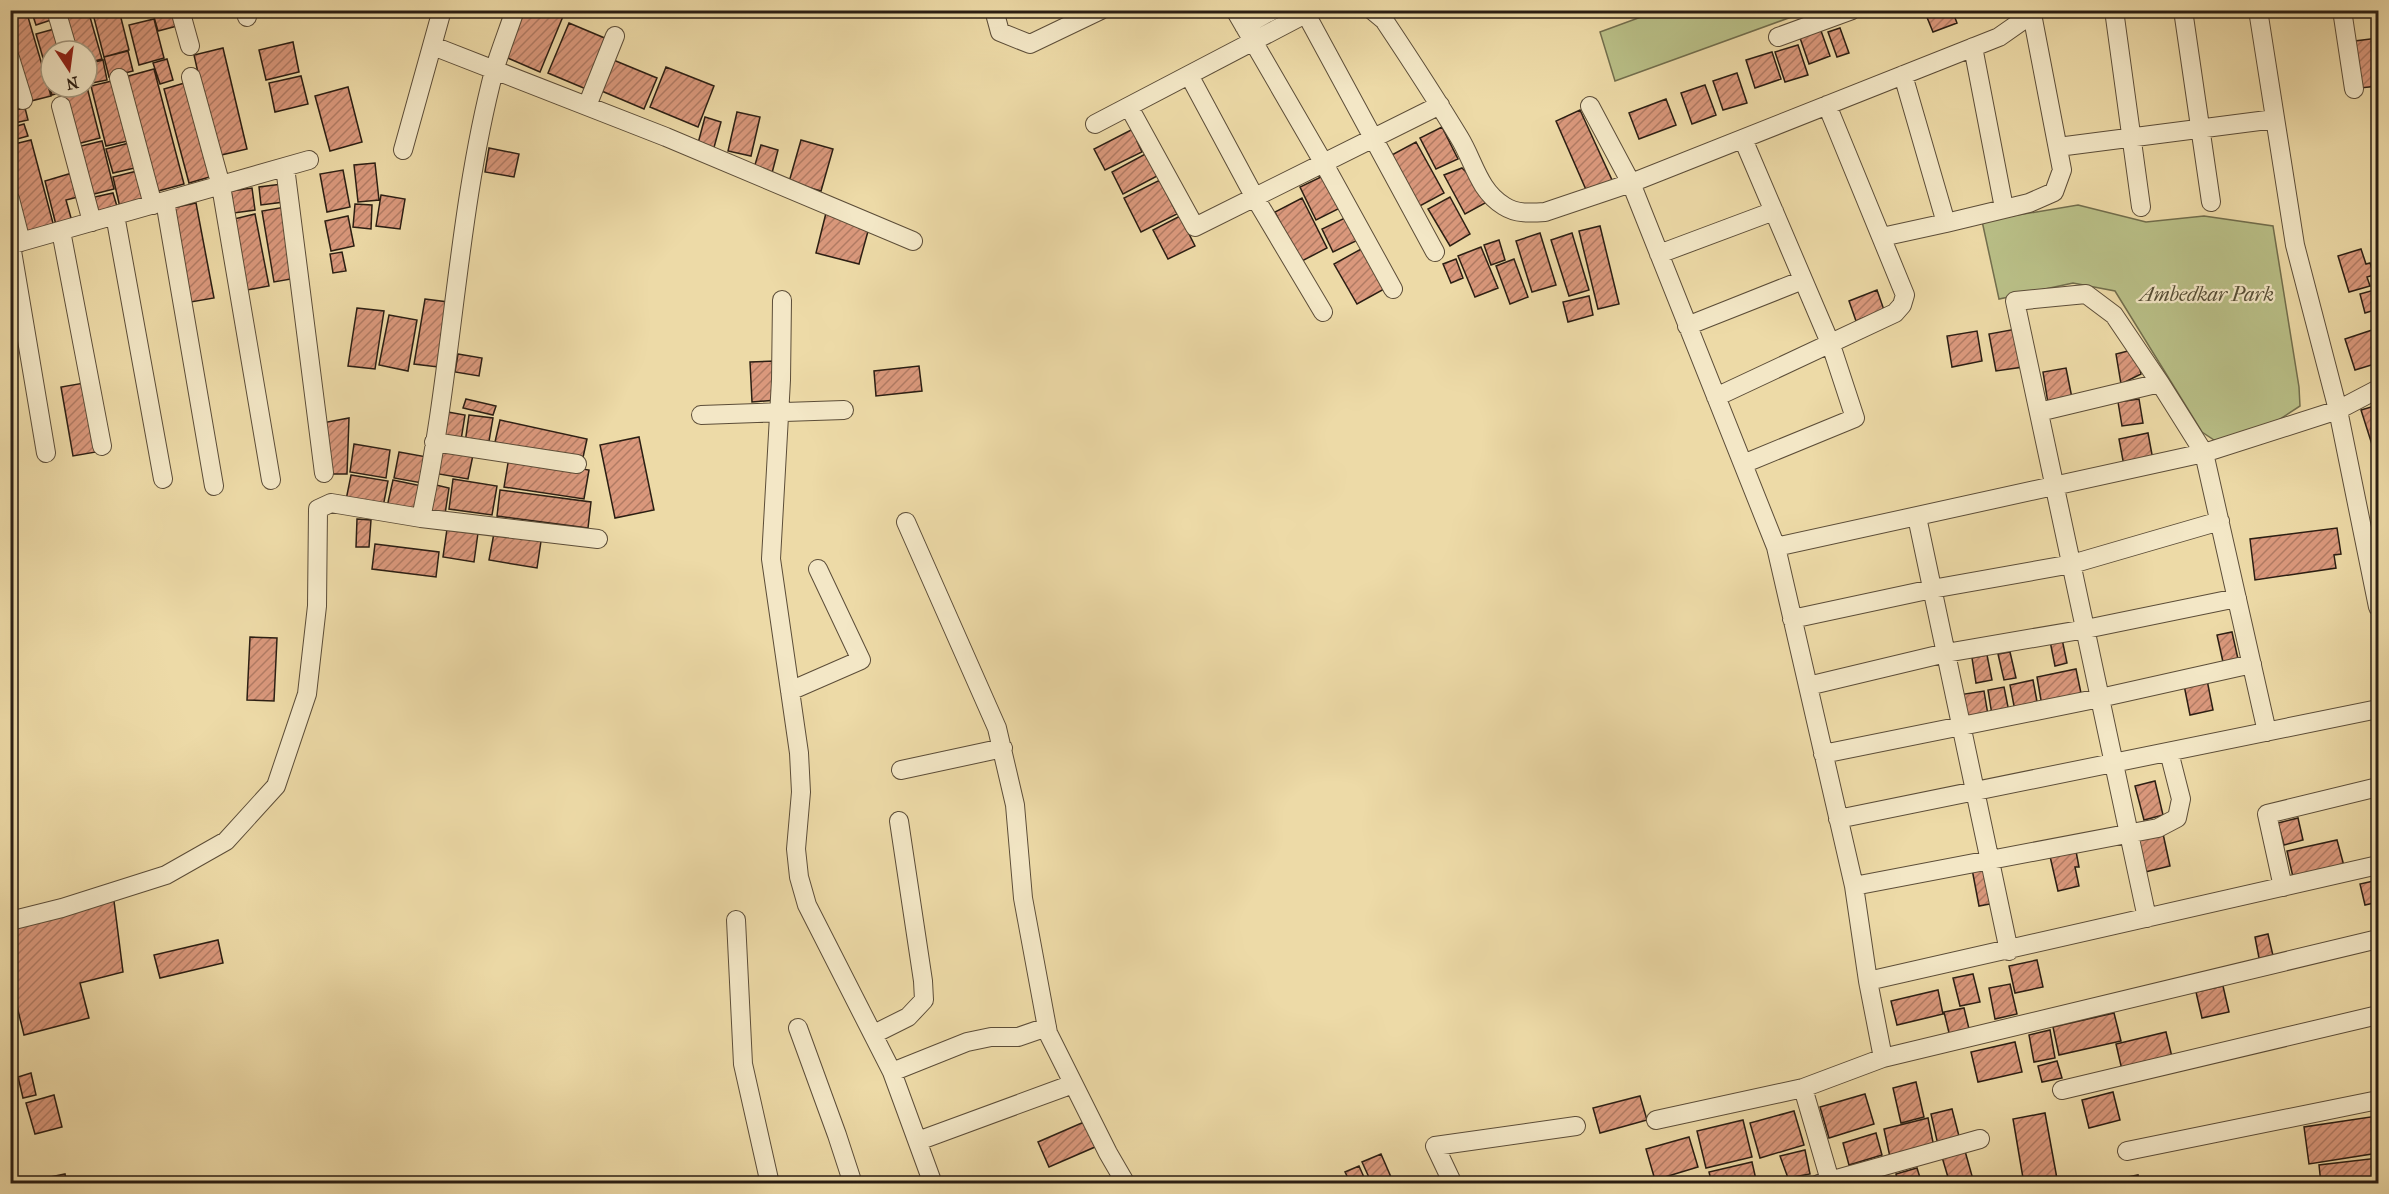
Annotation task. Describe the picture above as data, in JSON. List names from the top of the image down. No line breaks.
{"parks":["Ambedkar Park"],"north":"bottom"}
